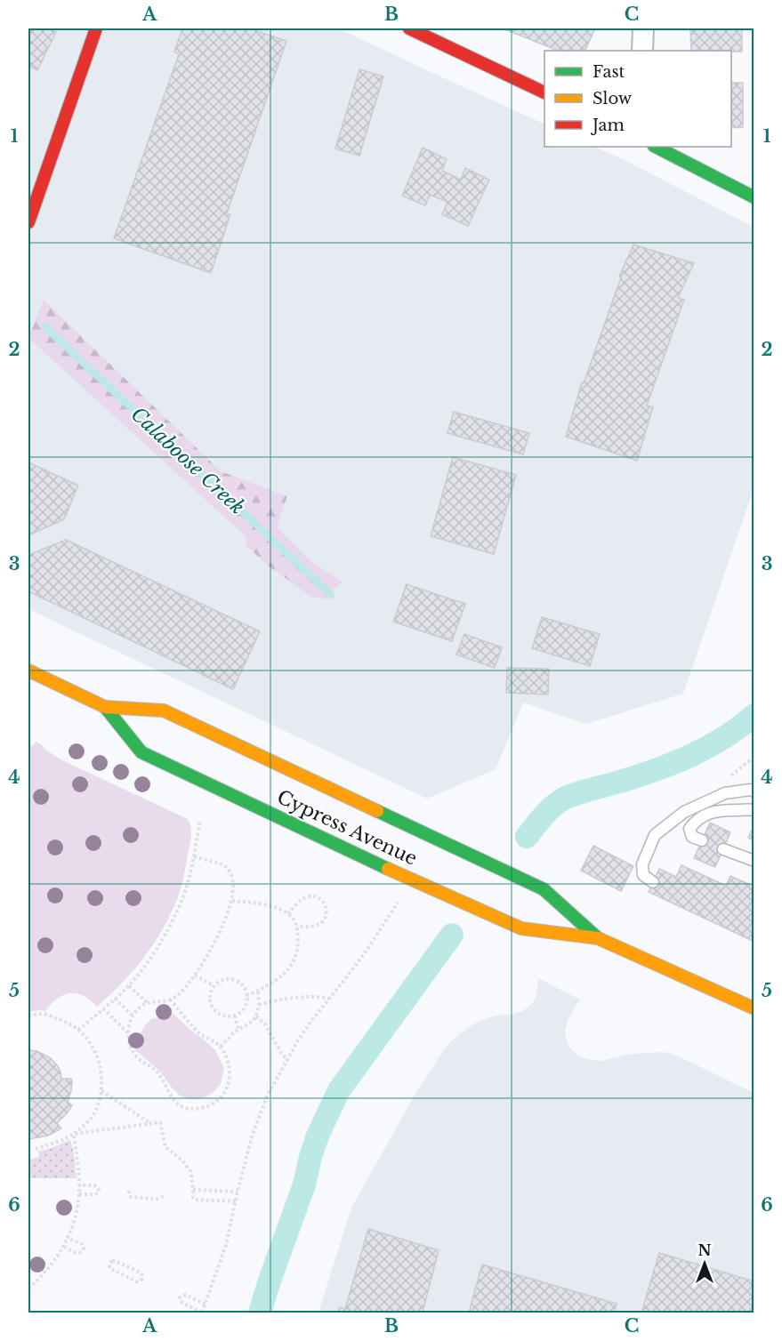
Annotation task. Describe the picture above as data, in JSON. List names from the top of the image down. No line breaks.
{"streets":{"main road":["Cypress Avenue"]},"water":["Calaboose Creek"],"legend":["Fast","Slow","Jam"],"north":"top","grid":{"columns":["A","B","C"],"rows":["1","2","3","4","5","6"]}}
